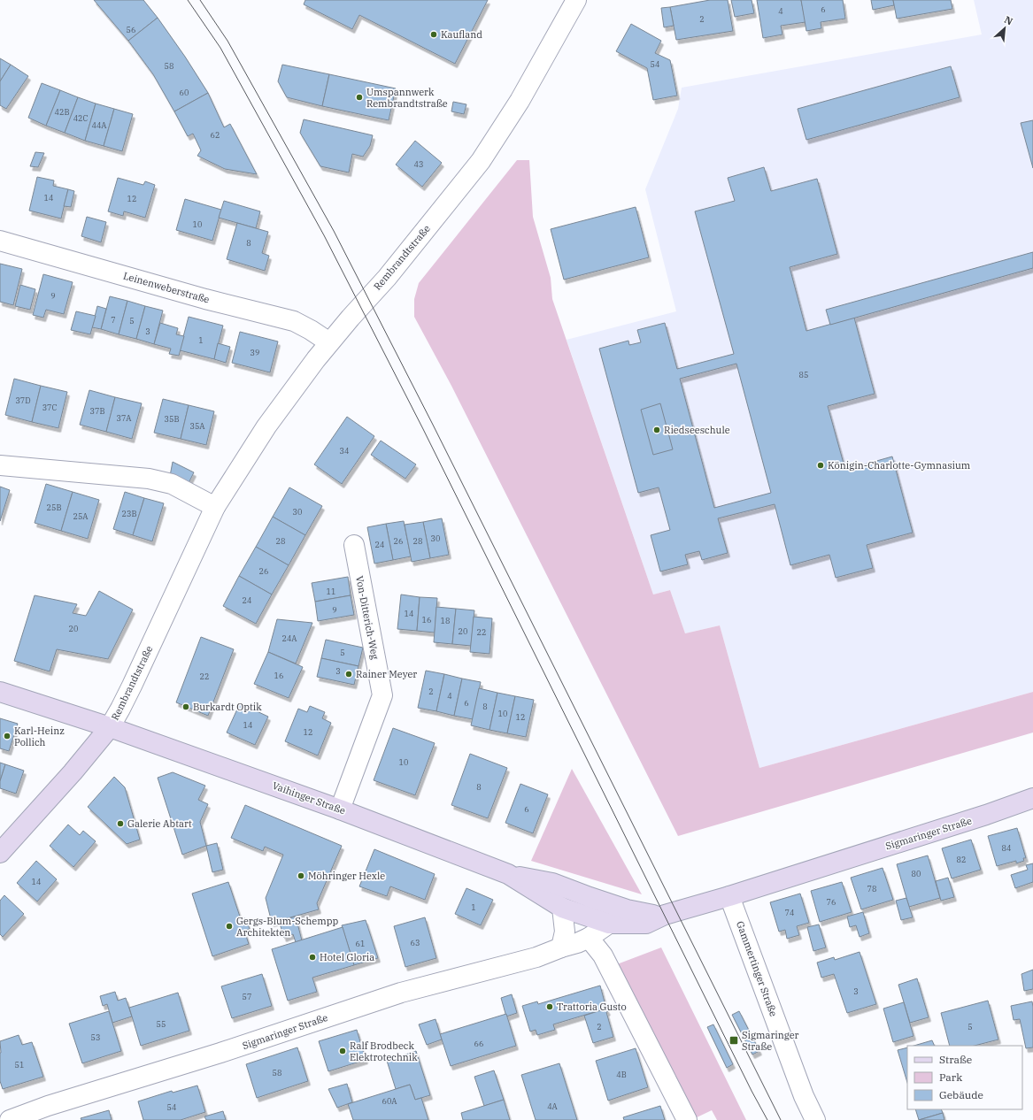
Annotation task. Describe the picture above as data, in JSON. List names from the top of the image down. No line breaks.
{"streets":{"main road":["Rembrandtstraße","Vaihinger Straße","Sigmaringer Straße"],"street":["Leinenweberstraße","Von-Ditterich-Weg","Gammertinger Straße"]},"crossings":[["Rembrandtstraße","Leinenweberstraße"],["Rembrandtstraße","Vaihinger Straße"],["Von-Ditterich-Weg","Vaihinger Straße"],["Vaihinger Straße","Sigmaringer Straße"],["Sigmaringer Straße","Gammertinger Straße"]],"places":{"other":["Kaufland","Umspannwerk Rembrandtstraße","Riedseeschule","Königin-Charlotte-Gymnasium","Rainer Meyer","Burkardt Optik","Karl-Heinz Pollich","Galerie Abtart","Möhringer Hexle","Gergs-Blum-Schempp Architekten","Hotel Gloria","Trattoria Gusto","Ralf Brodbeck Elektrotechnik"],"transit":["Sigmaringer Straße"]},"house_numbers":["6","4","2","56","54","58","60","42B","42C","44A","62","43","14","12","10","8","9","7","5","3","1","39","85","37D","37C","37B","37A","35B","35A","34","25B","30","23B","25A","30","28","26","28","24","26","11","24","9","14","16","18","20","20","22","24A","5","3","16","22","2","4","6","8","10","12","14","12","10","8","6","84","82","80","14","78","76","1","74","63","61","3","57","55","2","5","53","66","51","58","4B","60A","4A","54"],"legend":["Straße","Park","Gebäude"],"north":"top right"}
